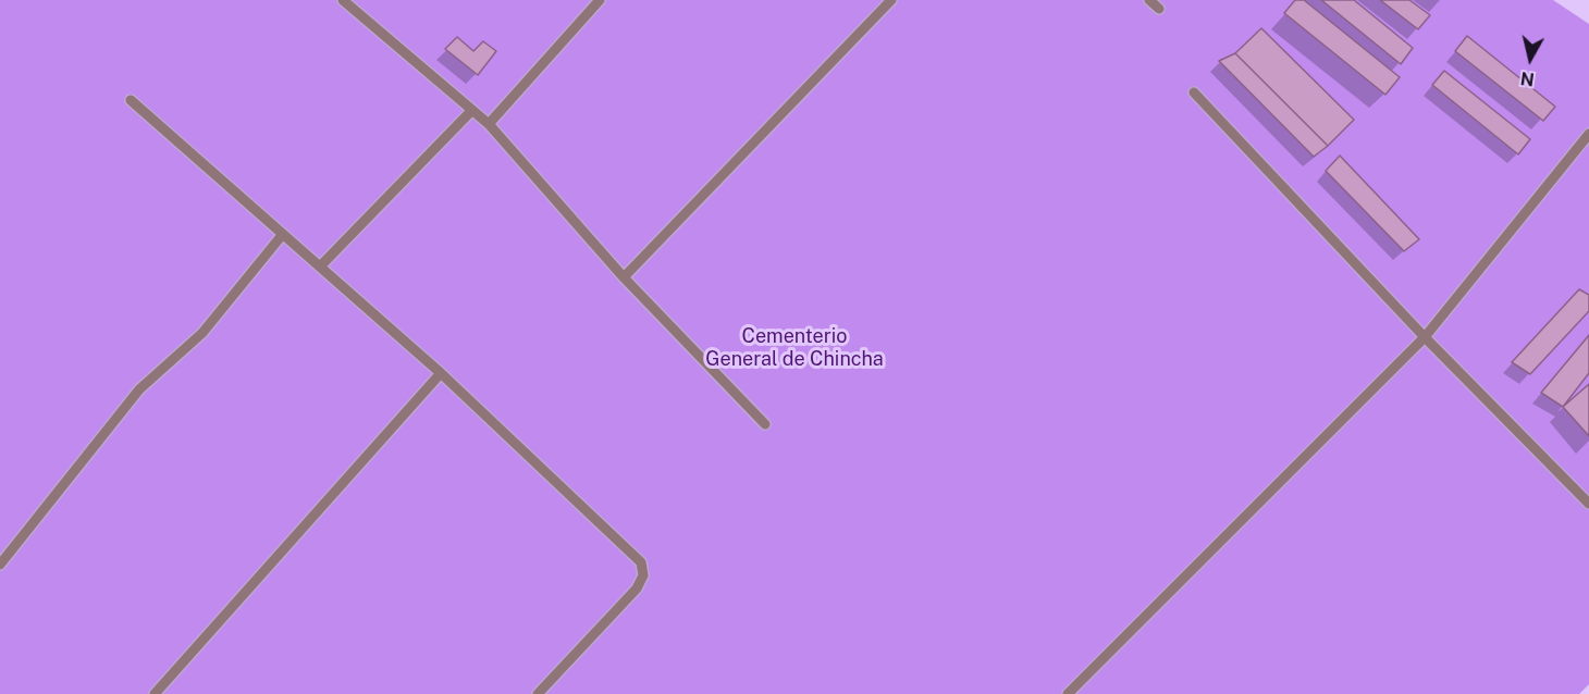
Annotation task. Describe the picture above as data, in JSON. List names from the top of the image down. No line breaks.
{"parks":["Cementerio General de Chincha"],"north":"bottom"}
